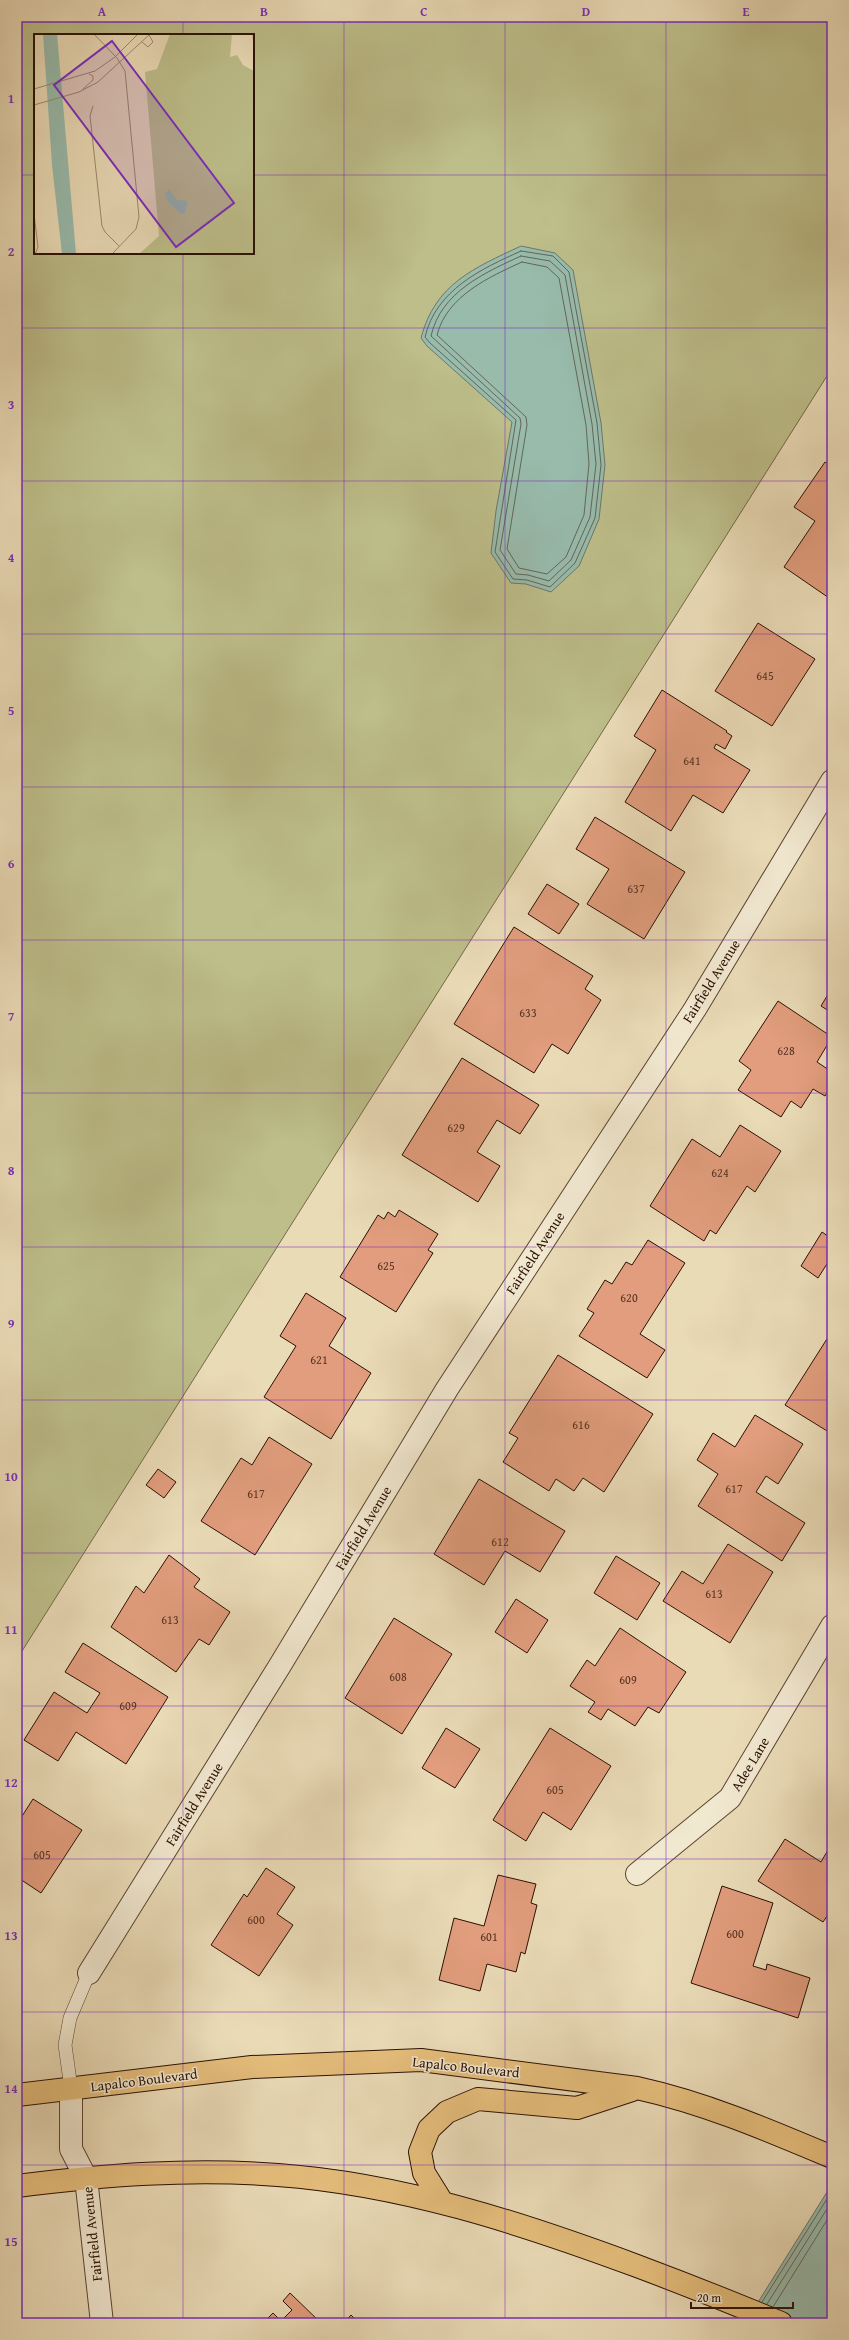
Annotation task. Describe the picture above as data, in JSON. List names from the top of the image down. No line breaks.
{"streets":{"main road":["Lapalco Boulevard"],"street":["Fairfield Avenue","Adee Lane"]},"crossings":[["Fairfield Avenue","Lapalco Boulevard"]],"house_numbers":["645","641","637","633","628","629","624","625","620","621","616","617","617","612","613","613","608","609","609","605","605","600","600","601"],"scale_bar":"20 m","grid":{"columns":["A","B","C","D","E"],"rows":["1","2","3","4","5","6","7","8","9","10","11","12","13","14","15"]}}
